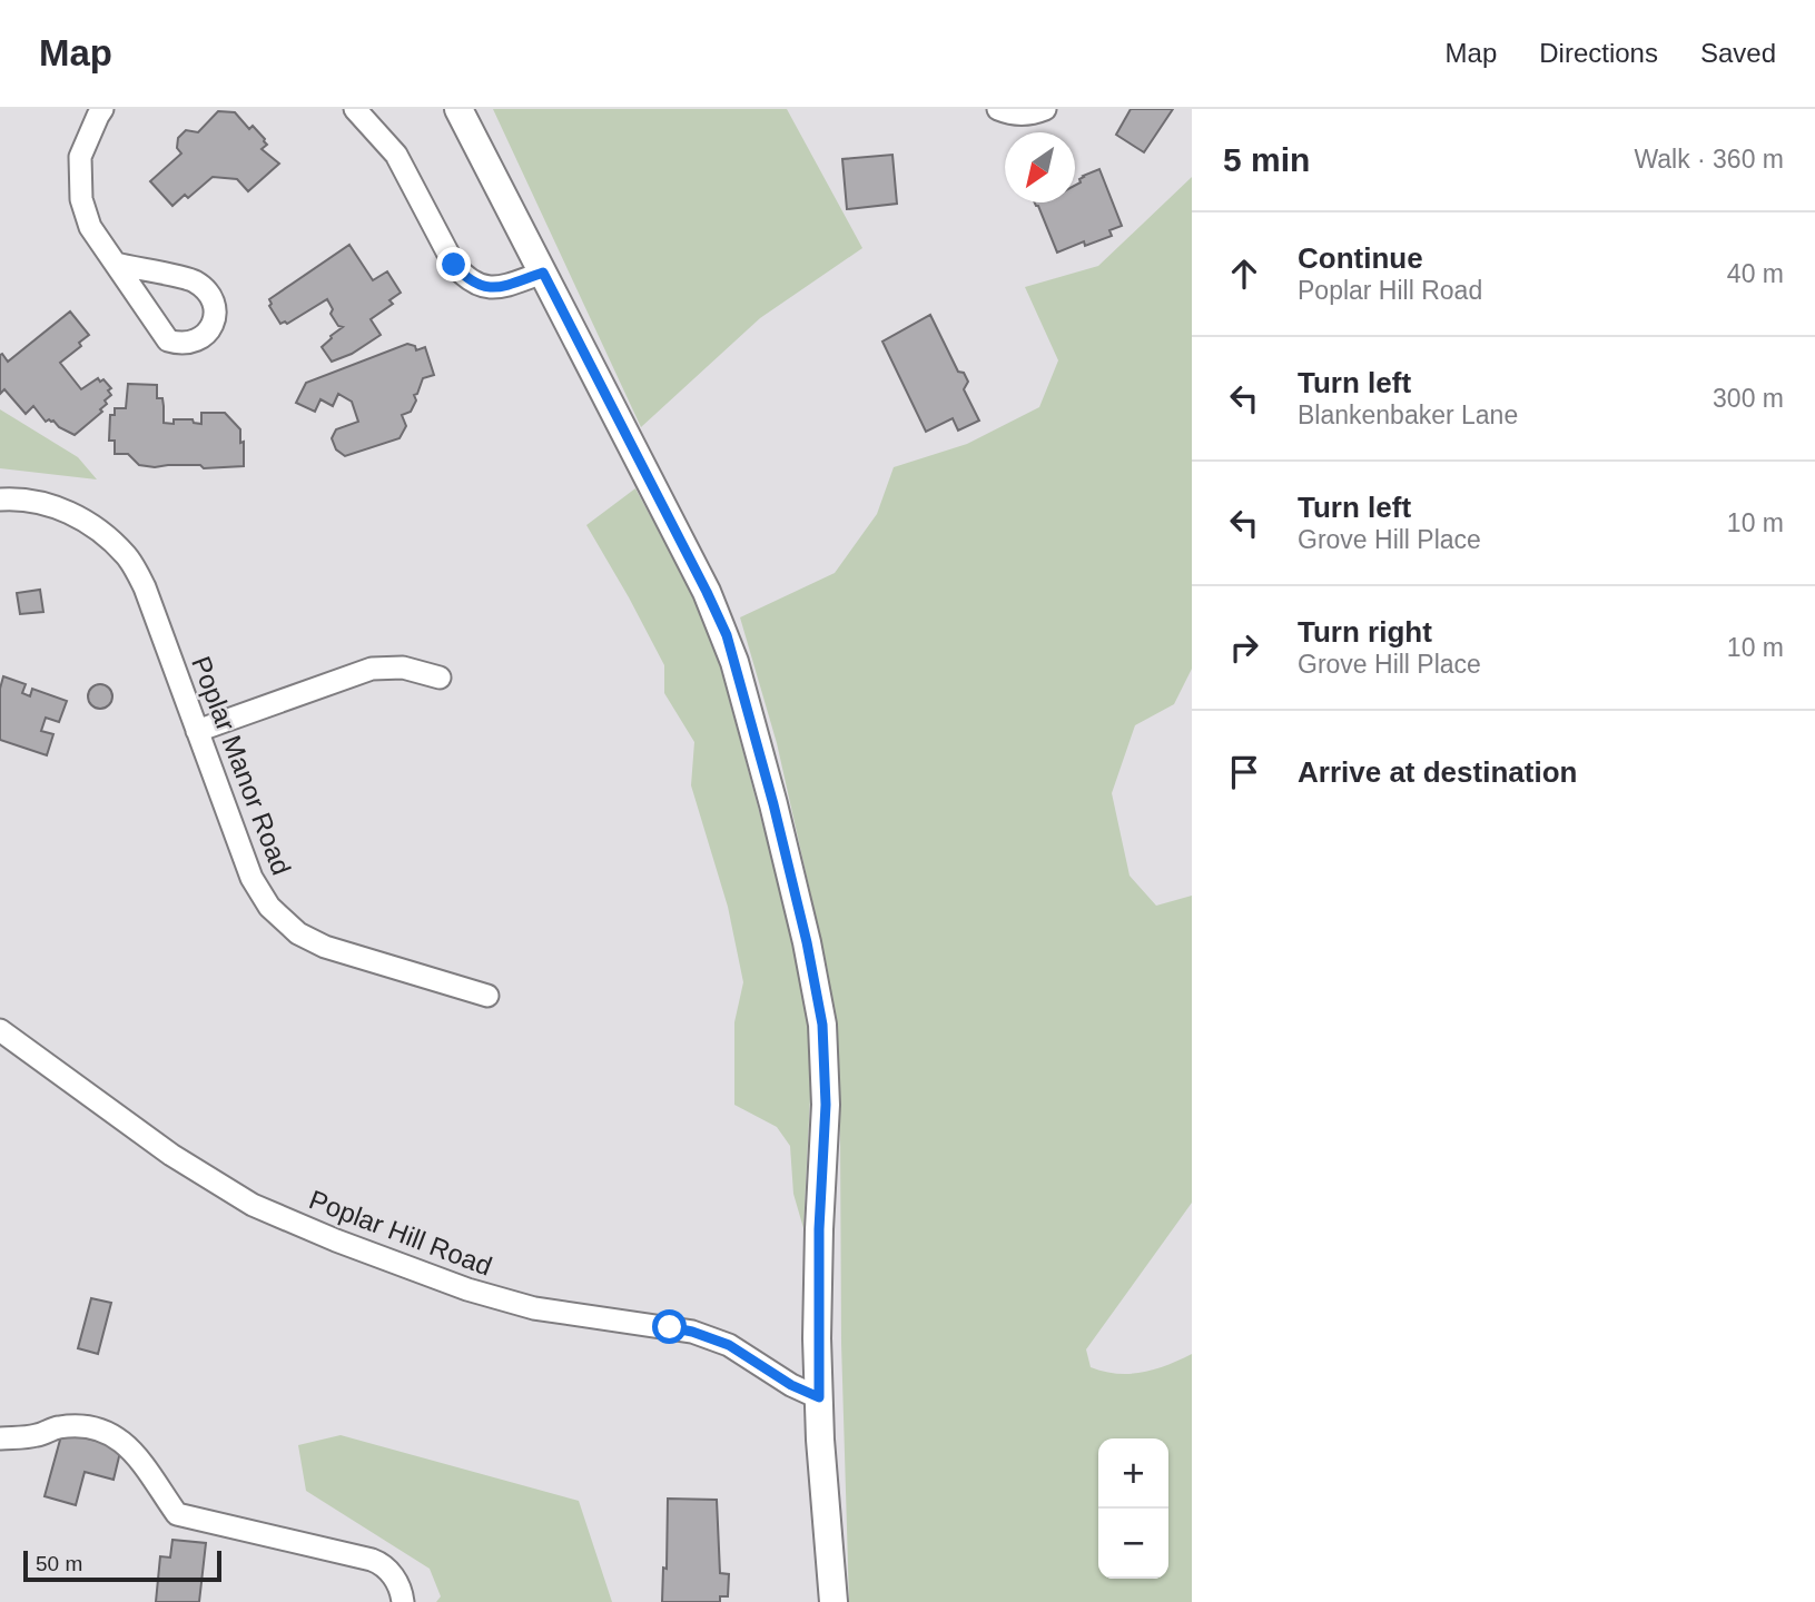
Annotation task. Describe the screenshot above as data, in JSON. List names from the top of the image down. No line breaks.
{"streets":{"street":["Poplar Manor Road","Poplar Hill Road"]},"scale_bar":"50 m","north":"bottom left","page":{"header":"Map","nav":["Map","Directions","Saved"],"heading":["5 min","Walk · 360 m"],"list":[["Continue","Poplar Hill Road","40 m"],["Turn left","Blankenbaker Lane","300 m"],["Turn left","Grove Hill Place","10 m"],["Turn right","Grove Hill Place","10 m"],"Arrive at destination"],"map_buttons":["+","−"],"scale":"50 m"}}
